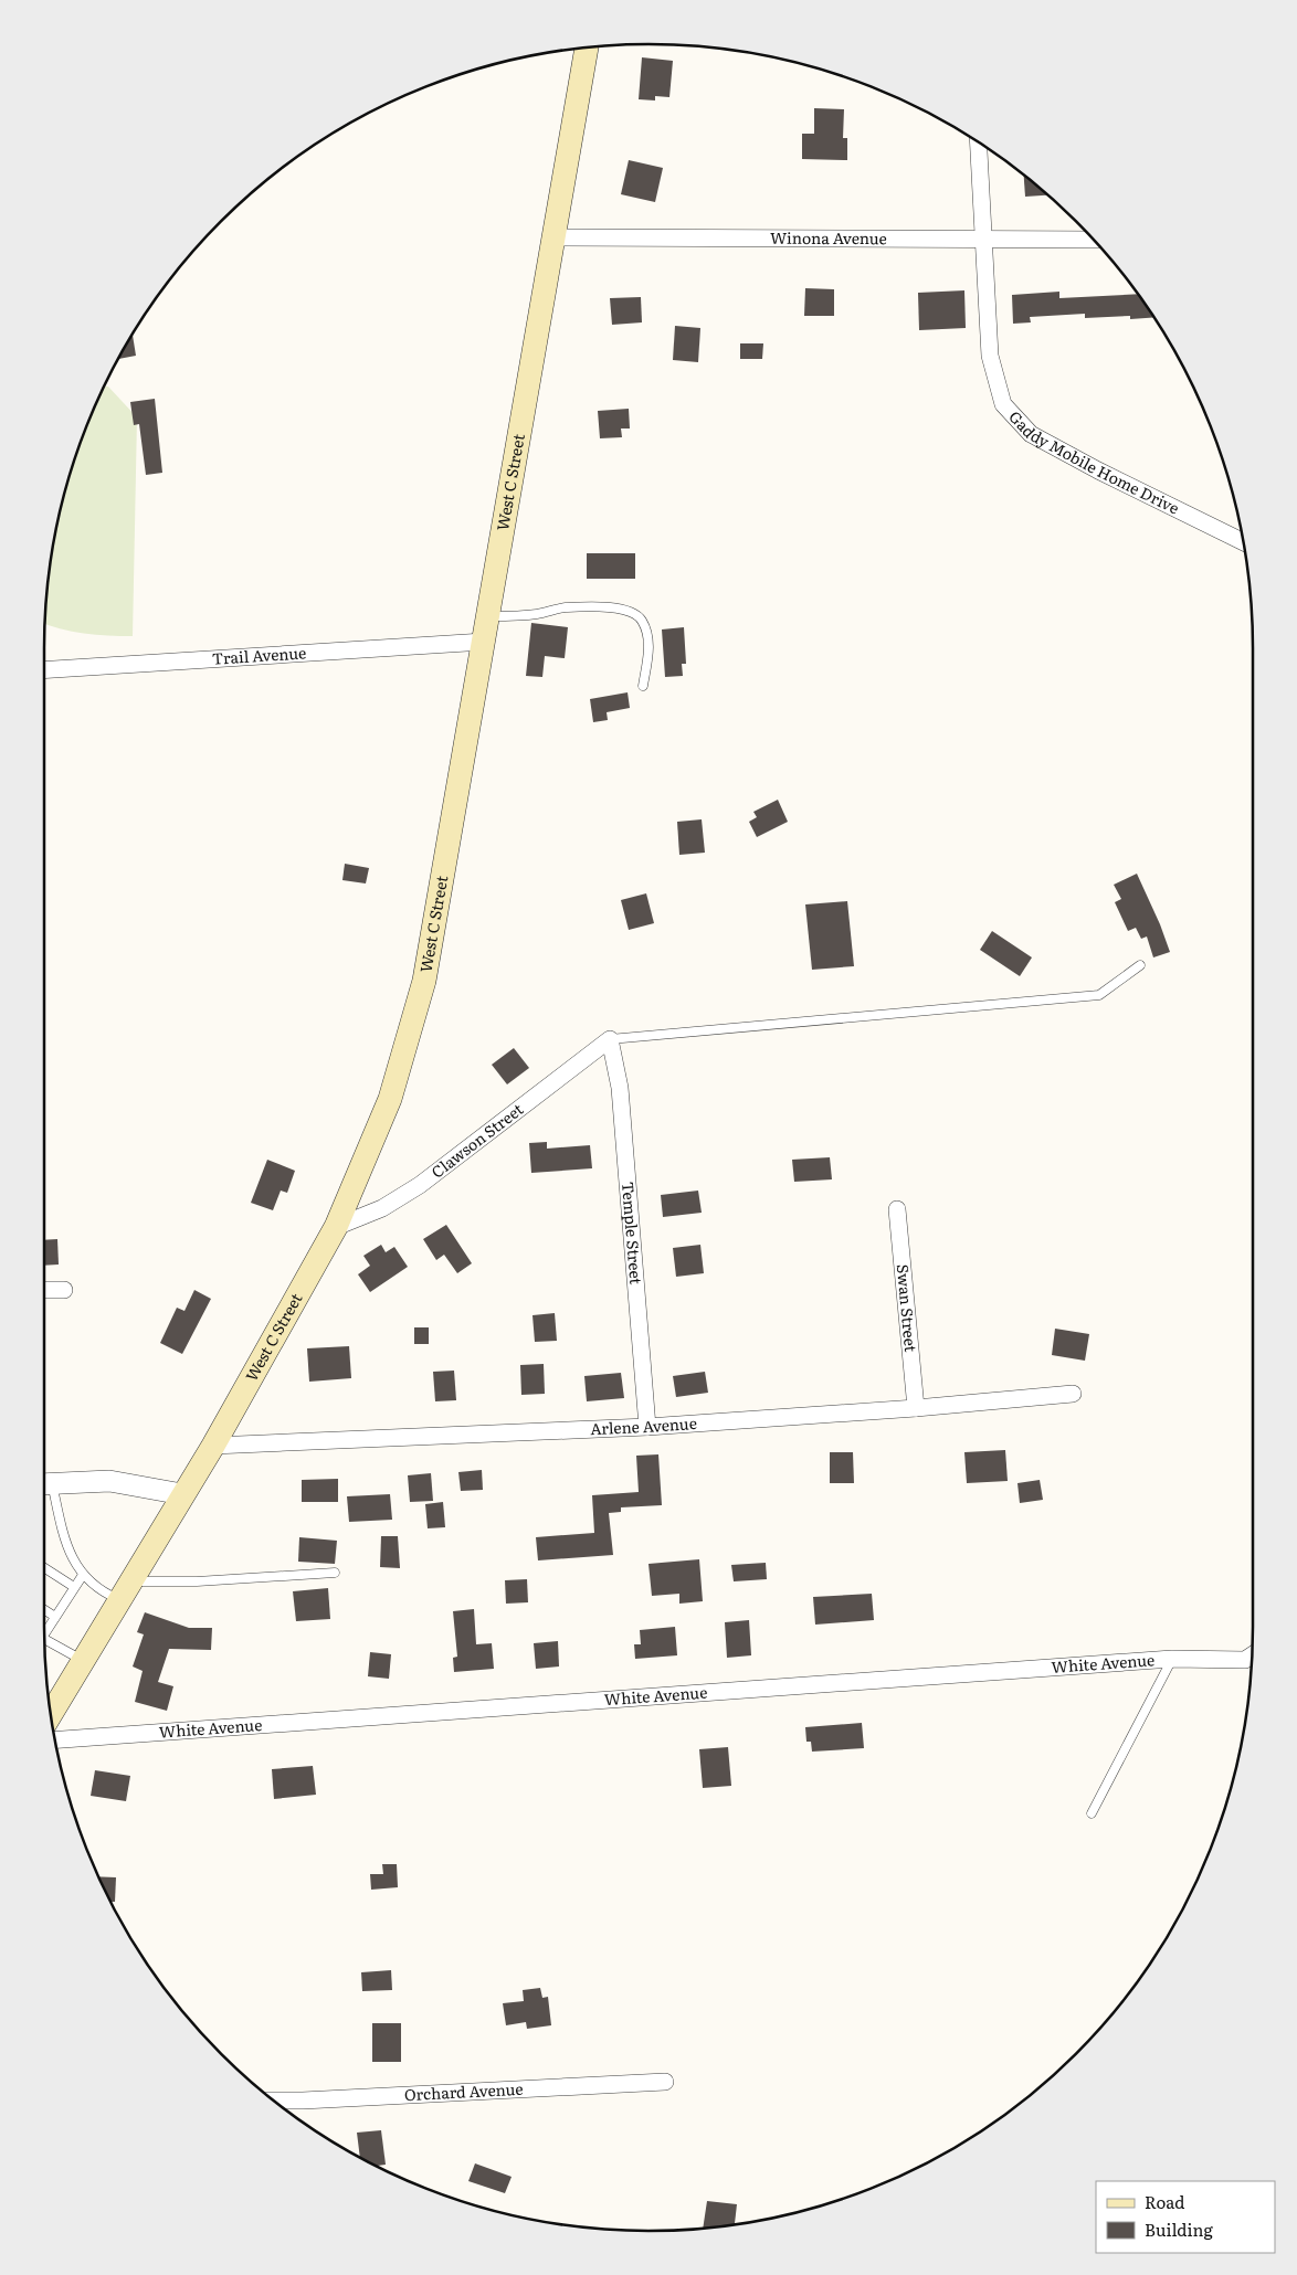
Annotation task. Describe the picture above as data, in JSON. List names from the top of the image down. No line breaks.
{"streets":{"main road":["West C Street"],"street":["Winona Avenue","Gaddy Mobile Home Drive","Trail Avenue","Clawson Street","Temple Street","Swan Street","Arlene Avenue","White Avenue","Orchard Avenue"]},"crossings":[["Winona Avenue","Gaddy Mobile Home Drive"],["Winona Avenue","West C Street"],["West C Street","Trail Avenue"],["West C Street","Clawson Street"],["West C Street","Arlene Avenue"],["Clawson Street","Temple Street"],["Temple Street","Arlene Avenue"],["Swan Street","Arlene Avenue"]],"legend":["Road","Building"]}
